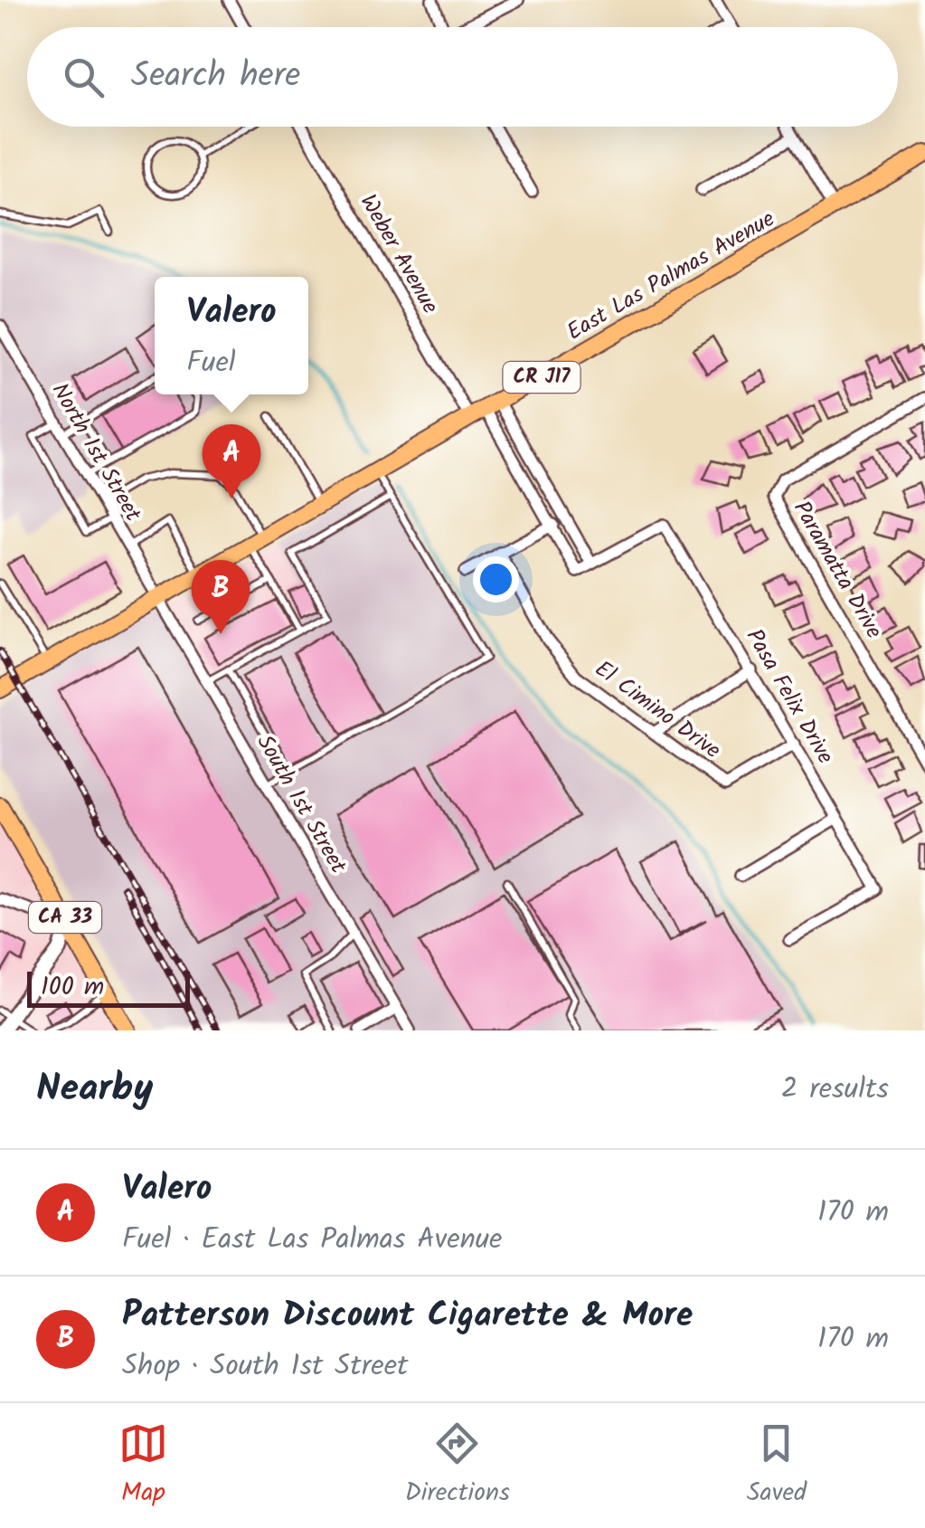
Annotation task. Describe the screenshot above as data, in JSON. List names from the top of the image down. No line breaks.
{"streets":{"main road":["East Las Palmas Avenue","CR J17","CA 33"],"street":["Weber Avenue","North 1st Street","Paramatta Drive","Pasa Felix Drive","El Cimino Drive","South 1st Street"]},"crossings":[["Weber Avenue","East Las Palmas Avenue"],["East Las Palmas Avenue","CR J17"],["East Las Palmas Avenue","North 1st Street"],["East Las Palmas Avenue","South 1st Street"],["CR J17","North 1st Street"],["CR J17","South 1st Street"],["North 1st Street","South 1st Street"],["Pasa Felix Drive","El Cimino Drive"]],"scale_bar":"100 m","page":{"search":"Search here","popup":["Valero","Fuel"],"pins":["A","B"],"scale":"100 m","heading":["Nearby","2 results"],"list":[{"mark":"A","name":"Valero","note":"Fuel · East Las Palmas Avenue","value":"170 m"},{"mark":"B","name":"Patterson Discount Cigarette & More","note":"Shop · South 1st Street","value":"170 m"}],"nav":["Map","Directions","Saved"]}}
